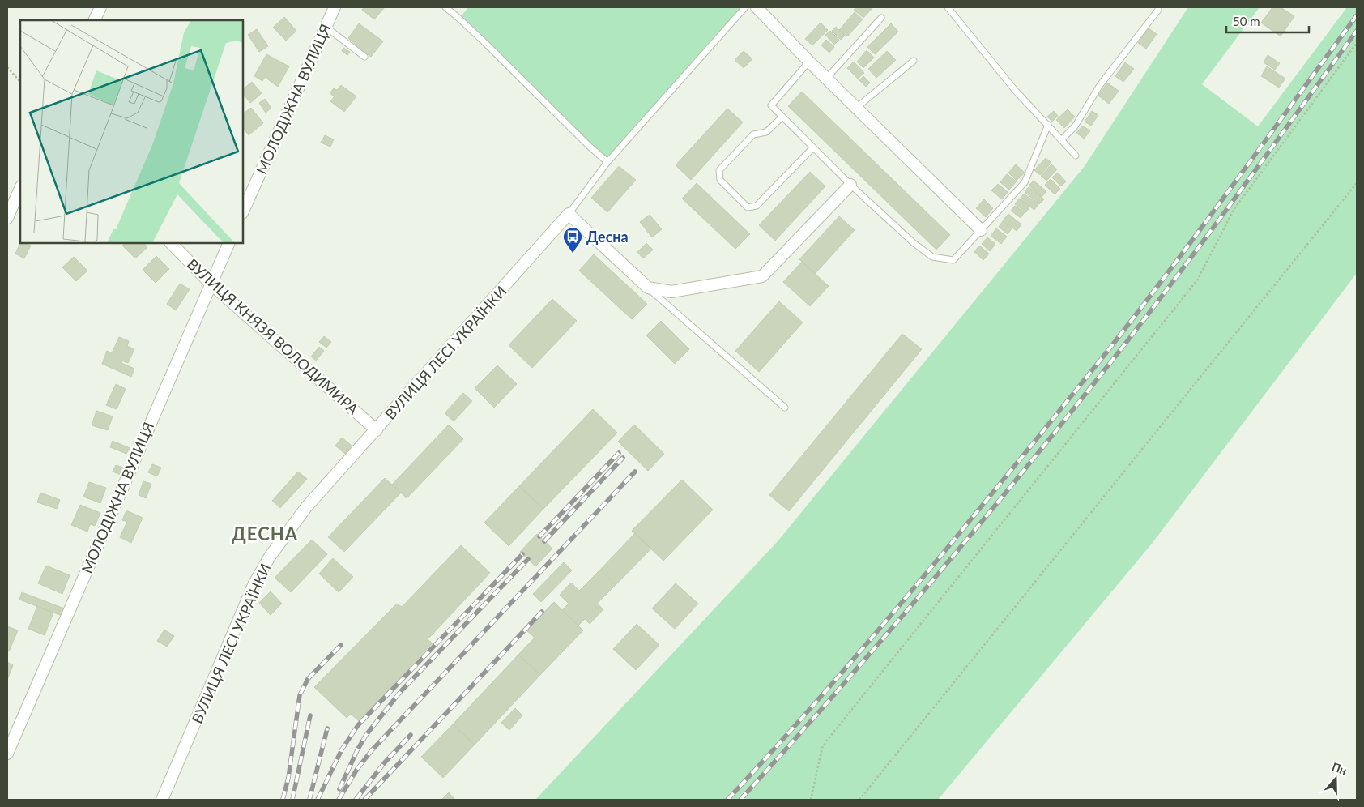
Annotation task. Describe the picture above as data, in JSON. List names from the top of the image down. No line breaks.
{"streets":{"street":["МОЛОДІЖНА ВУЛИЦЯ","ВУЛИЦЯ КНЯЗЯ ВОЛОДИМИРА","ВУЛИЦЯ ЛЕСІ УКРАЇНКИ"]},"crossings":[["МОЛОДІЖНА ВУЛИЦЯ","ВУЛИЦЯ КНЯЗЯ ВОЛОДИМИРА"],["ВУЛИЦЯ КНЯЗЯ ВОЛОДИМИРА","ВУЛИЦЯ ЛЕСІ УКРАЇНКИ"]],"districts":["ДЕСНА"],"places":{"bus stop":["Десна"]},"scale_bar":"50 m","north":"top"}
